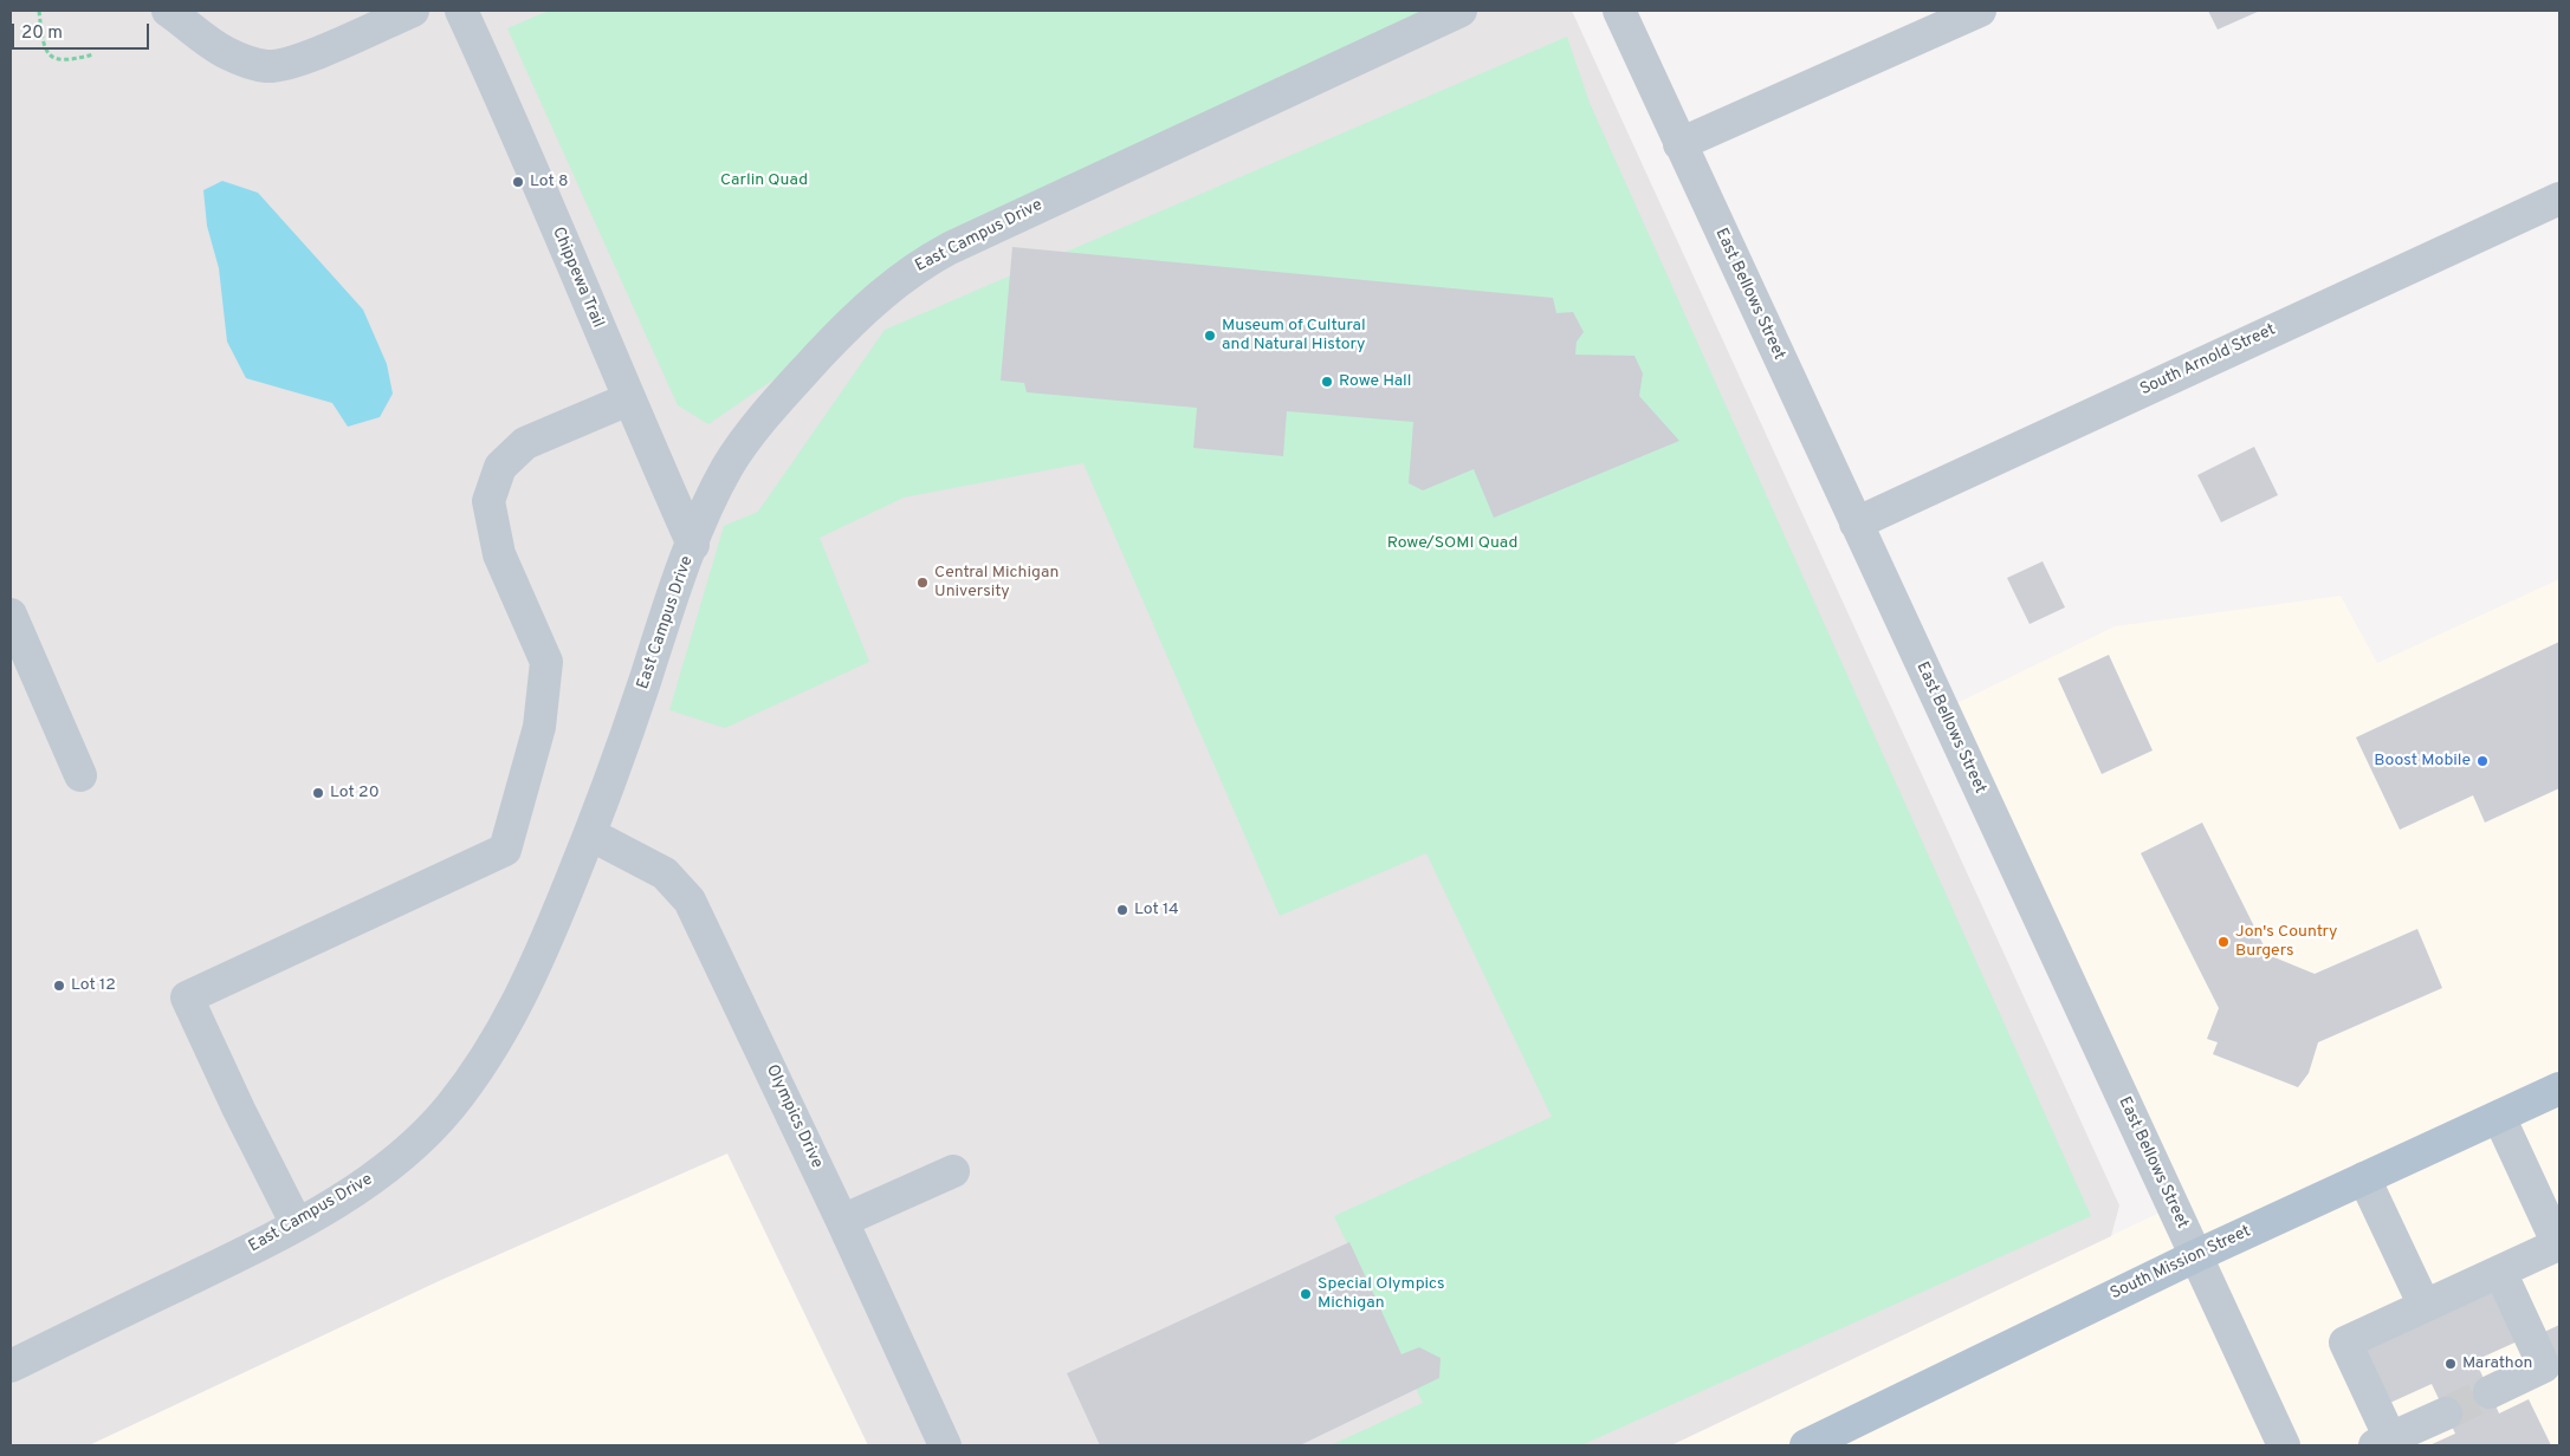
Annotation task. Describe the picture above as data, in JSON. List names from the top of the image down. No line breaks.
{"streets":{"main road":["South Mission Street"],"street":["East Campus Drive","Chippewa Trail","East Bellows Street","South Arnold Street","Olympics Drive"]},"crossings":[["East Campus Drive","Chippewa Trail"],["East Campus Drive","Olympics Drive"],["East Bellows Street","South Arnold Street"],["East Bellows Street","South Mission Street"]],"parks":["Carlin Quad","Rowe/SOMI Quad"],"places":["Lot 8","Museum of Cultural and Natural History","Rowe Hall","Central Michigan University","Boost Mobile","Lot 20","Lot 14","Jon's Country Burgers","Lot 12","Special Olympics Michigan","Marathon"],"scale_bar":"20 m"}
